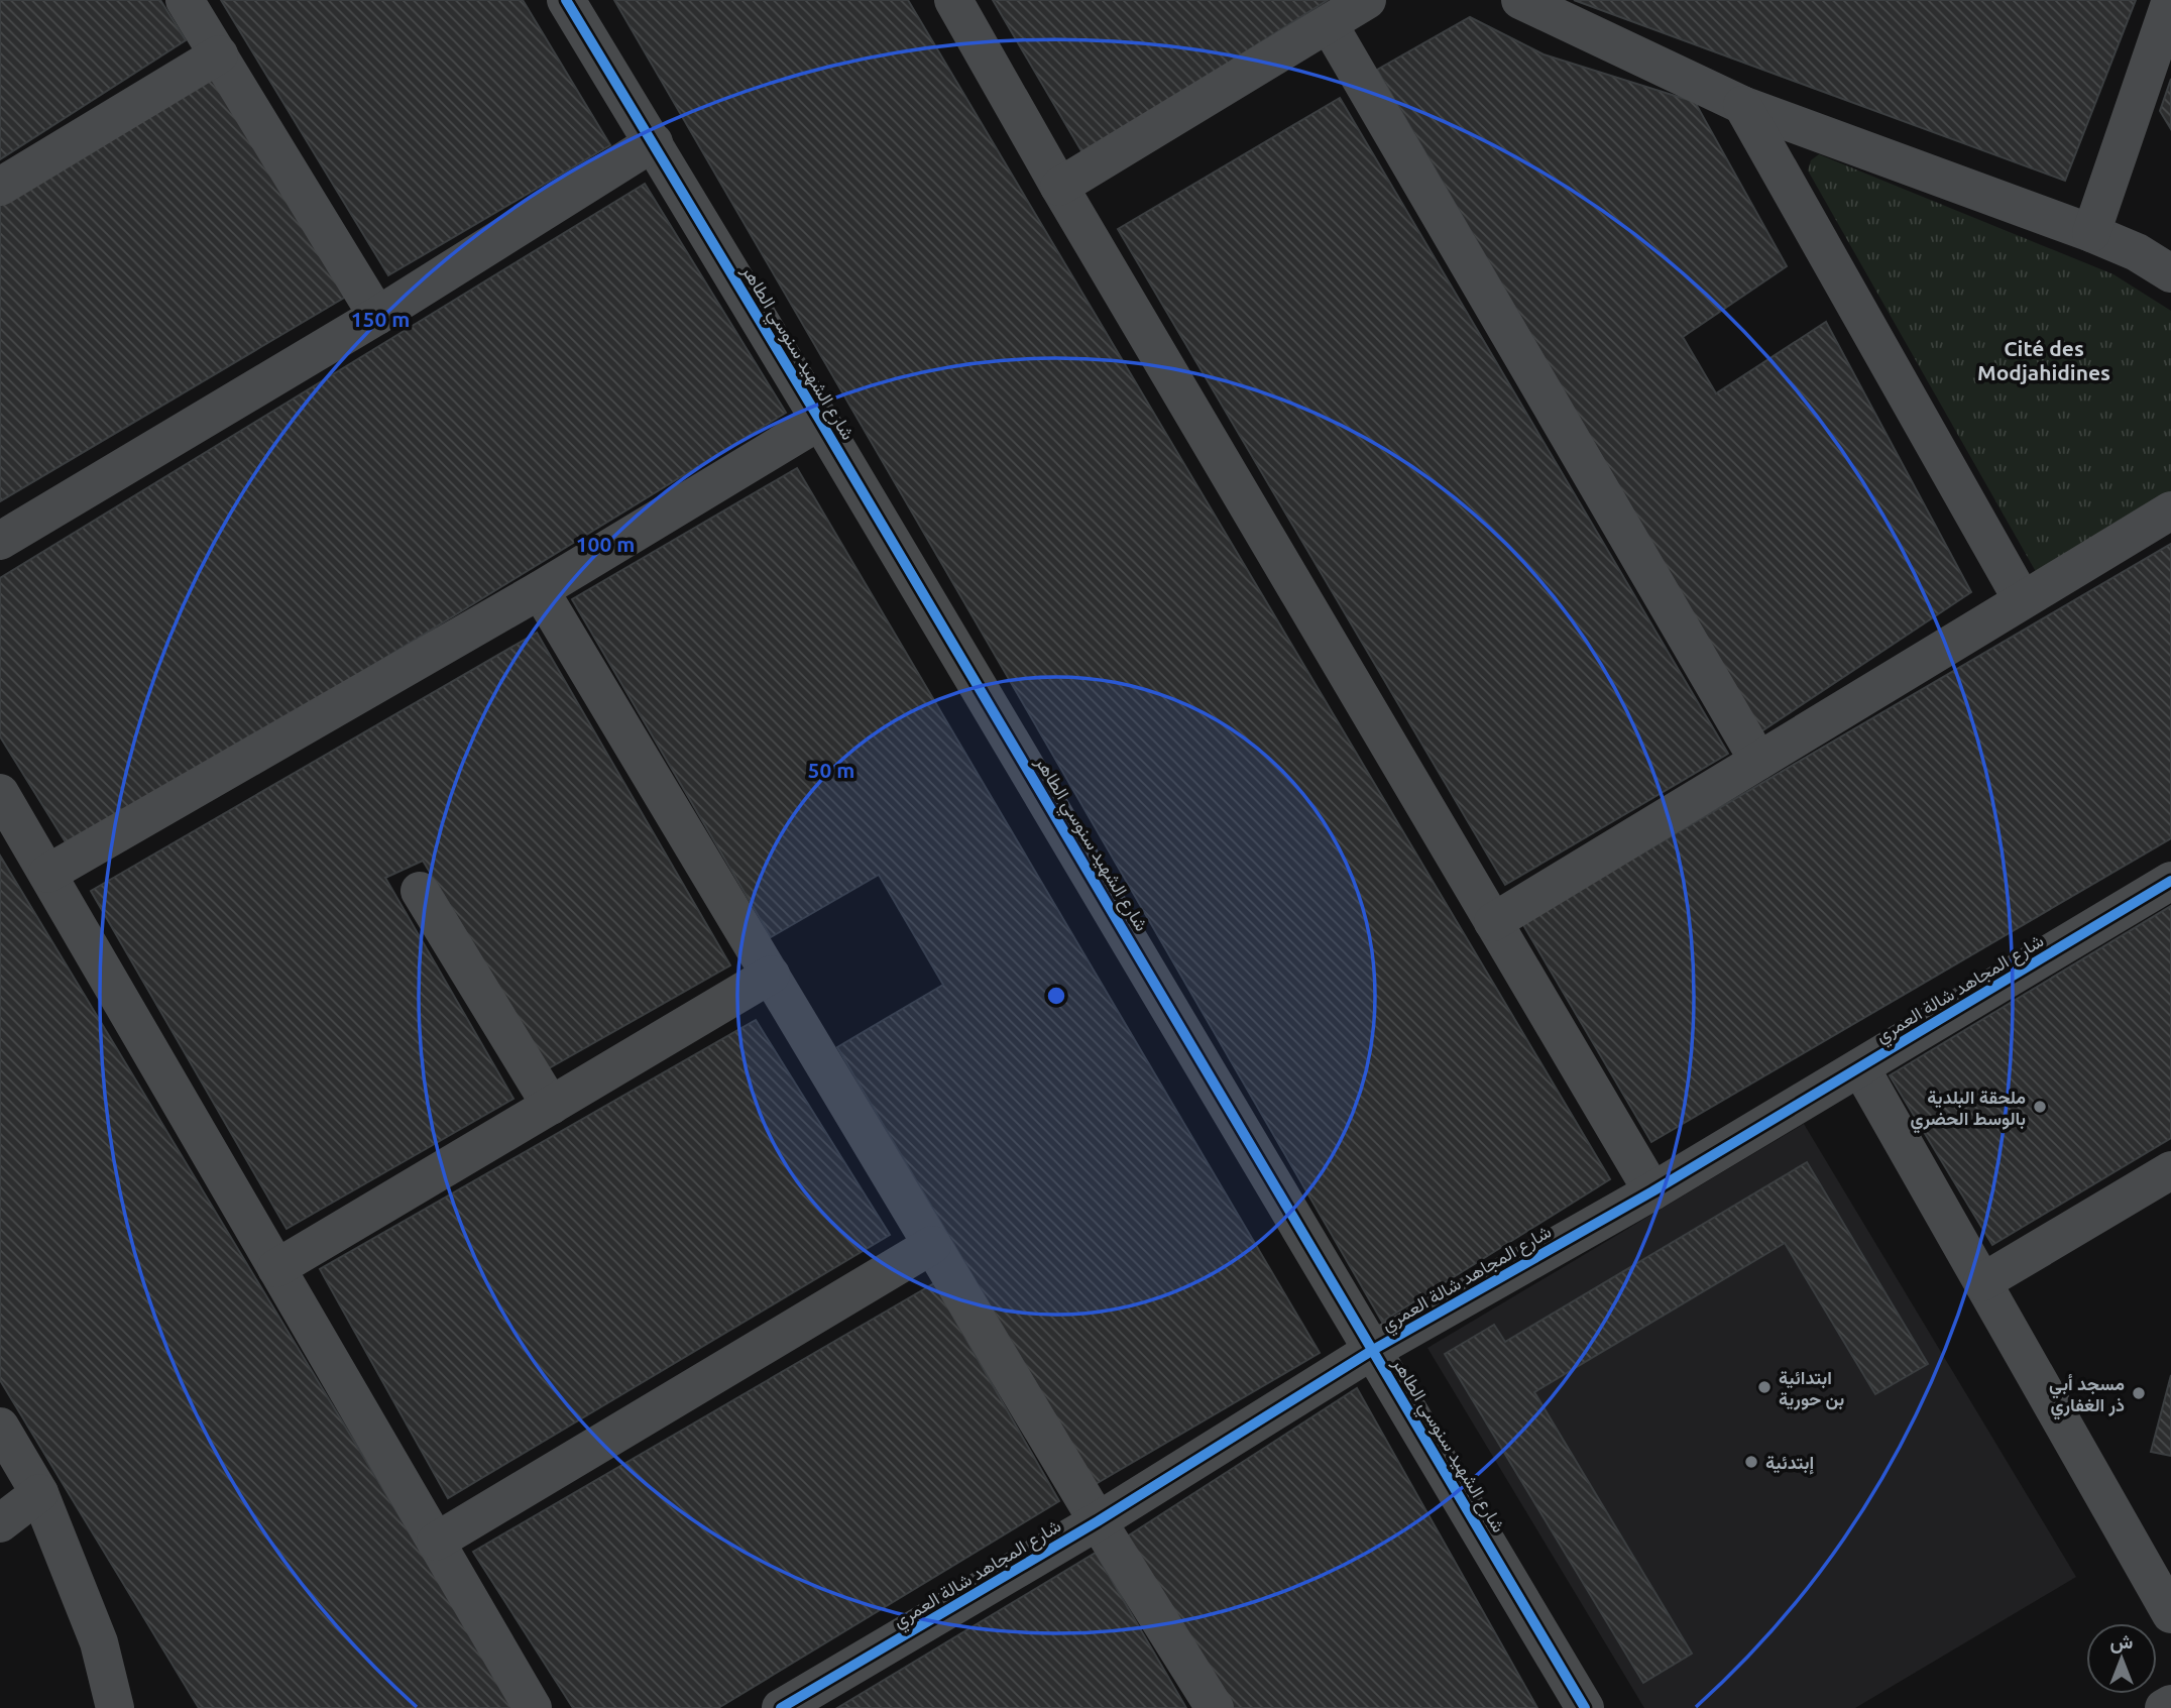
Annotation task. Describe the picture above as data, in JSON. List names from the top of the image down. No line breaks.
{"streets":{"street":["شارع الشهيد سنوسي الطاهر","شارع المجاهد شالة العمري"]},"crossings":[["شارع الشهيد سنوسي الطاهر","شارع المجاهد شالة العمري"]],"districts":["Cité des Modjahidines"],"places":["ملحقة البلدية بالوسط الحضري","ابتدائية بن حورية","مسجد أبي ذر الغفاري","إبتدئية"],"north":"top","rings":["150 m","100 m","50 m"]}
